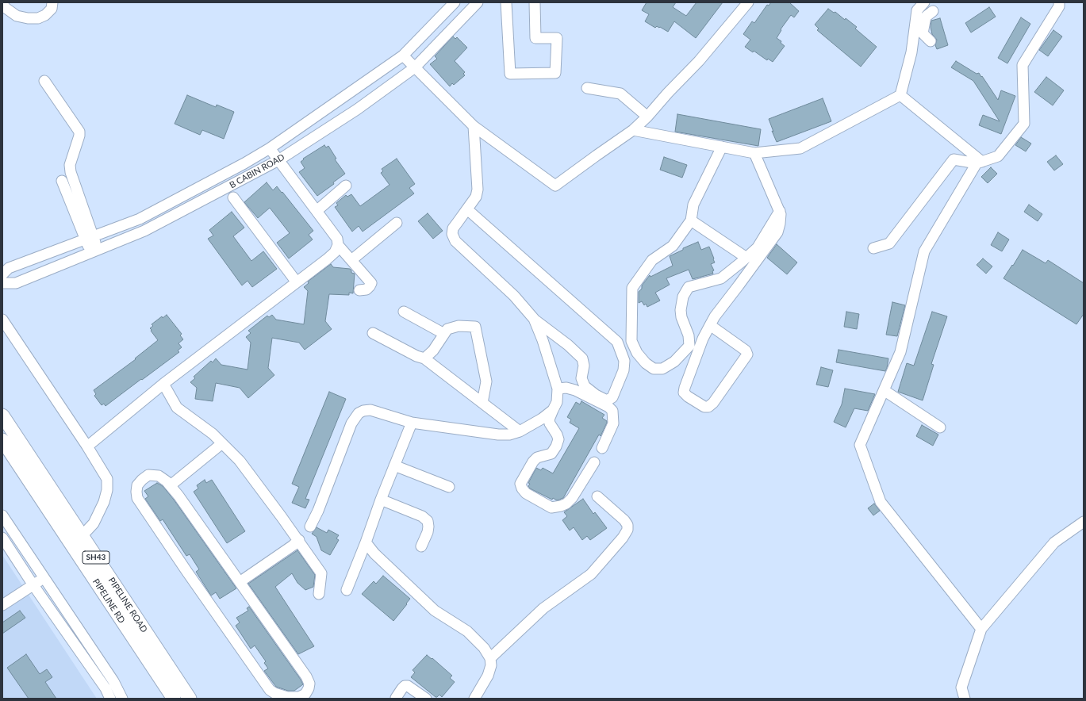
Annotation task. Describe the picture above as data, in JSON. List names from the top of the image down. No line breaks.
{"streets":{"main road":["SH43","PIPELINE RD","PIPELINE ROAD"],"street":["B CABIN ROAD"]}}
